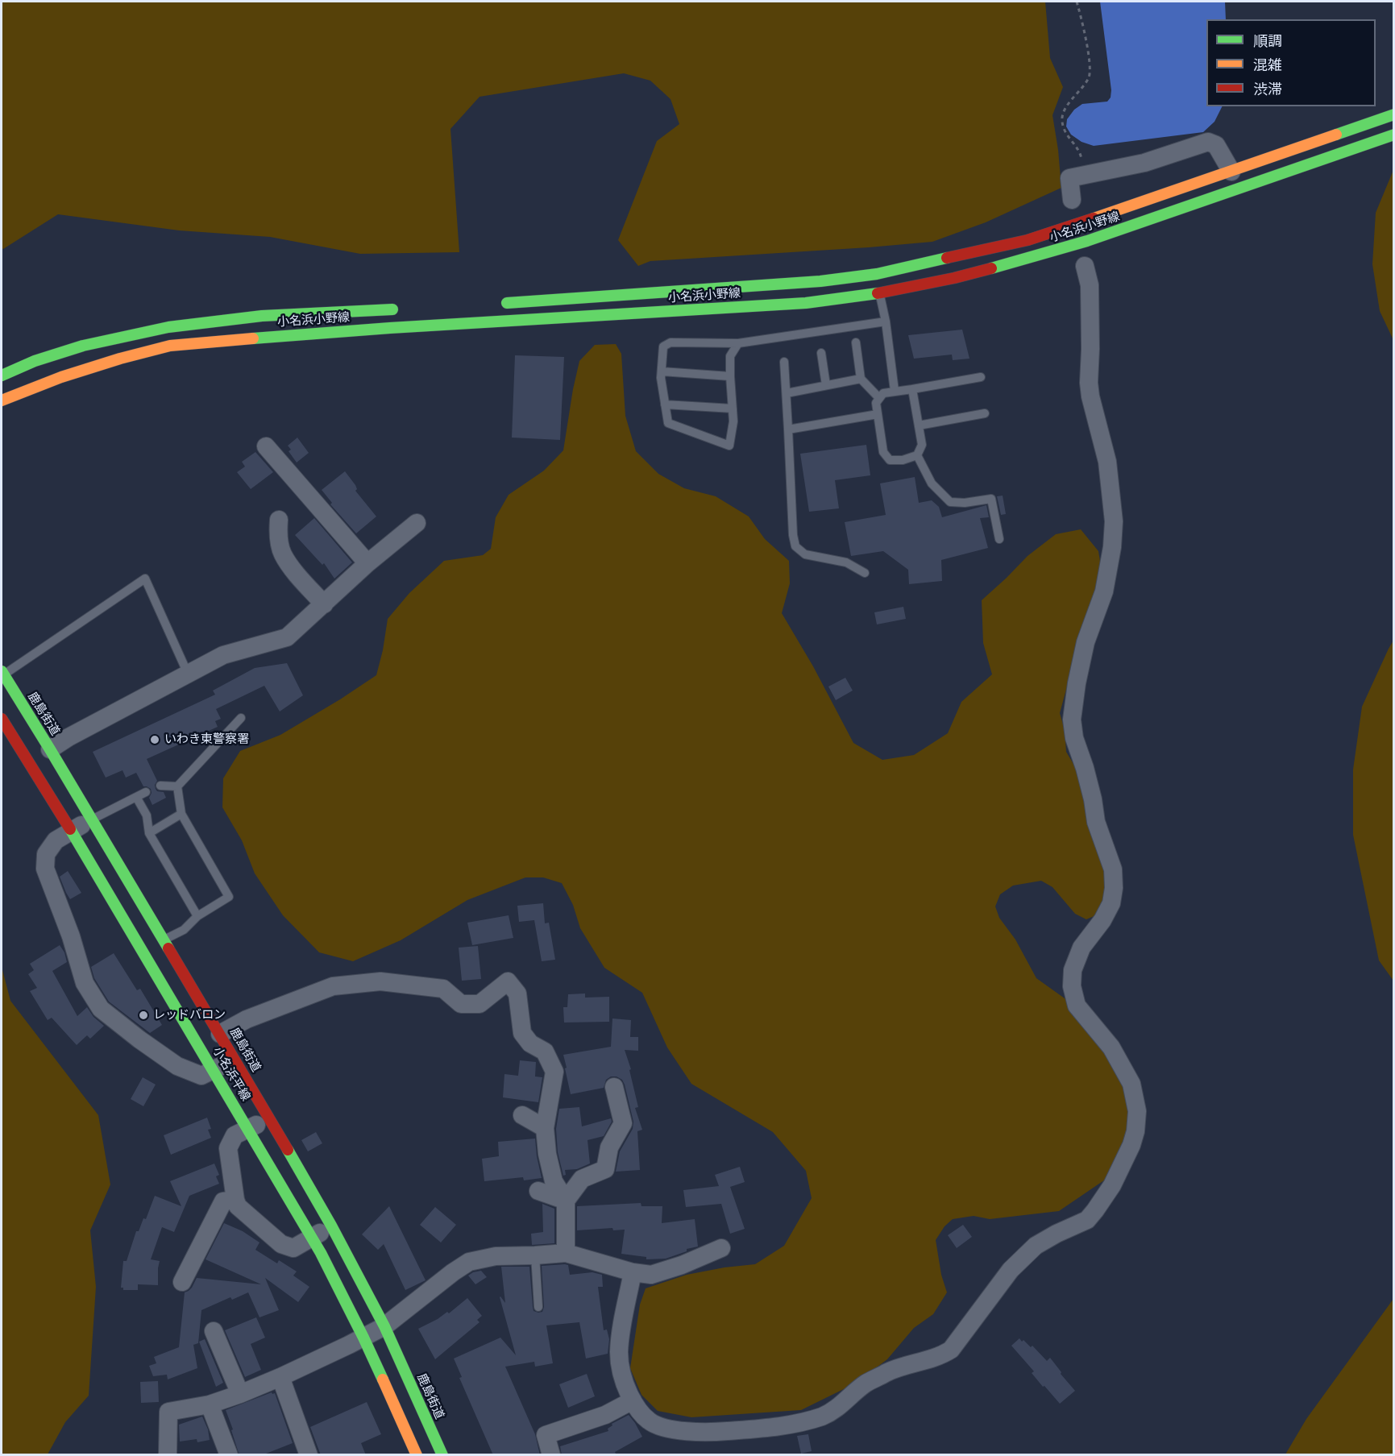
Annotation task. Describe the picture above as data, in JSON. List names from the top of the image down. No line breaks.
{"streets":{"main road":["小名浜小野線","鹿島街道","小名浜平線"]},"places":["いわき東警察署","レッドバロン"],"legend":["順調","混雑","渋滞"]}
